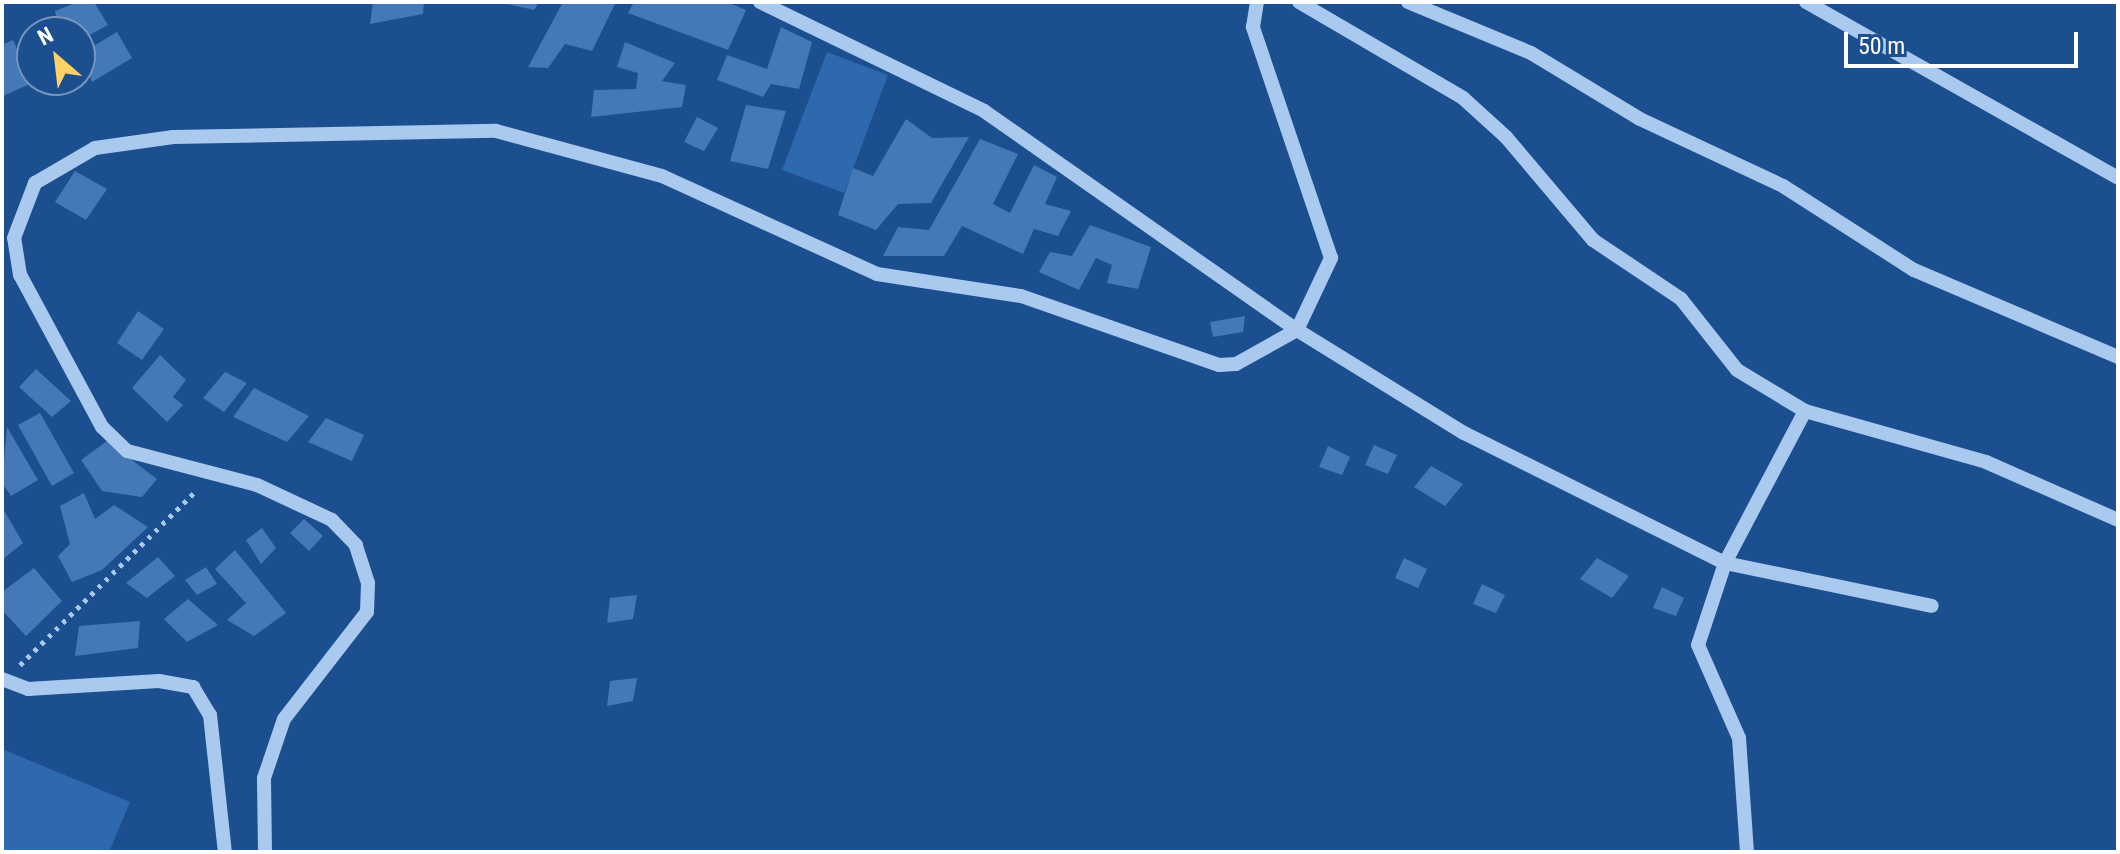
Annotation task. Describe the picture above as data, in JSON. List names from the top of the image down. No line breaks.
{"scale_bar":"50 m","north":"top left"}
